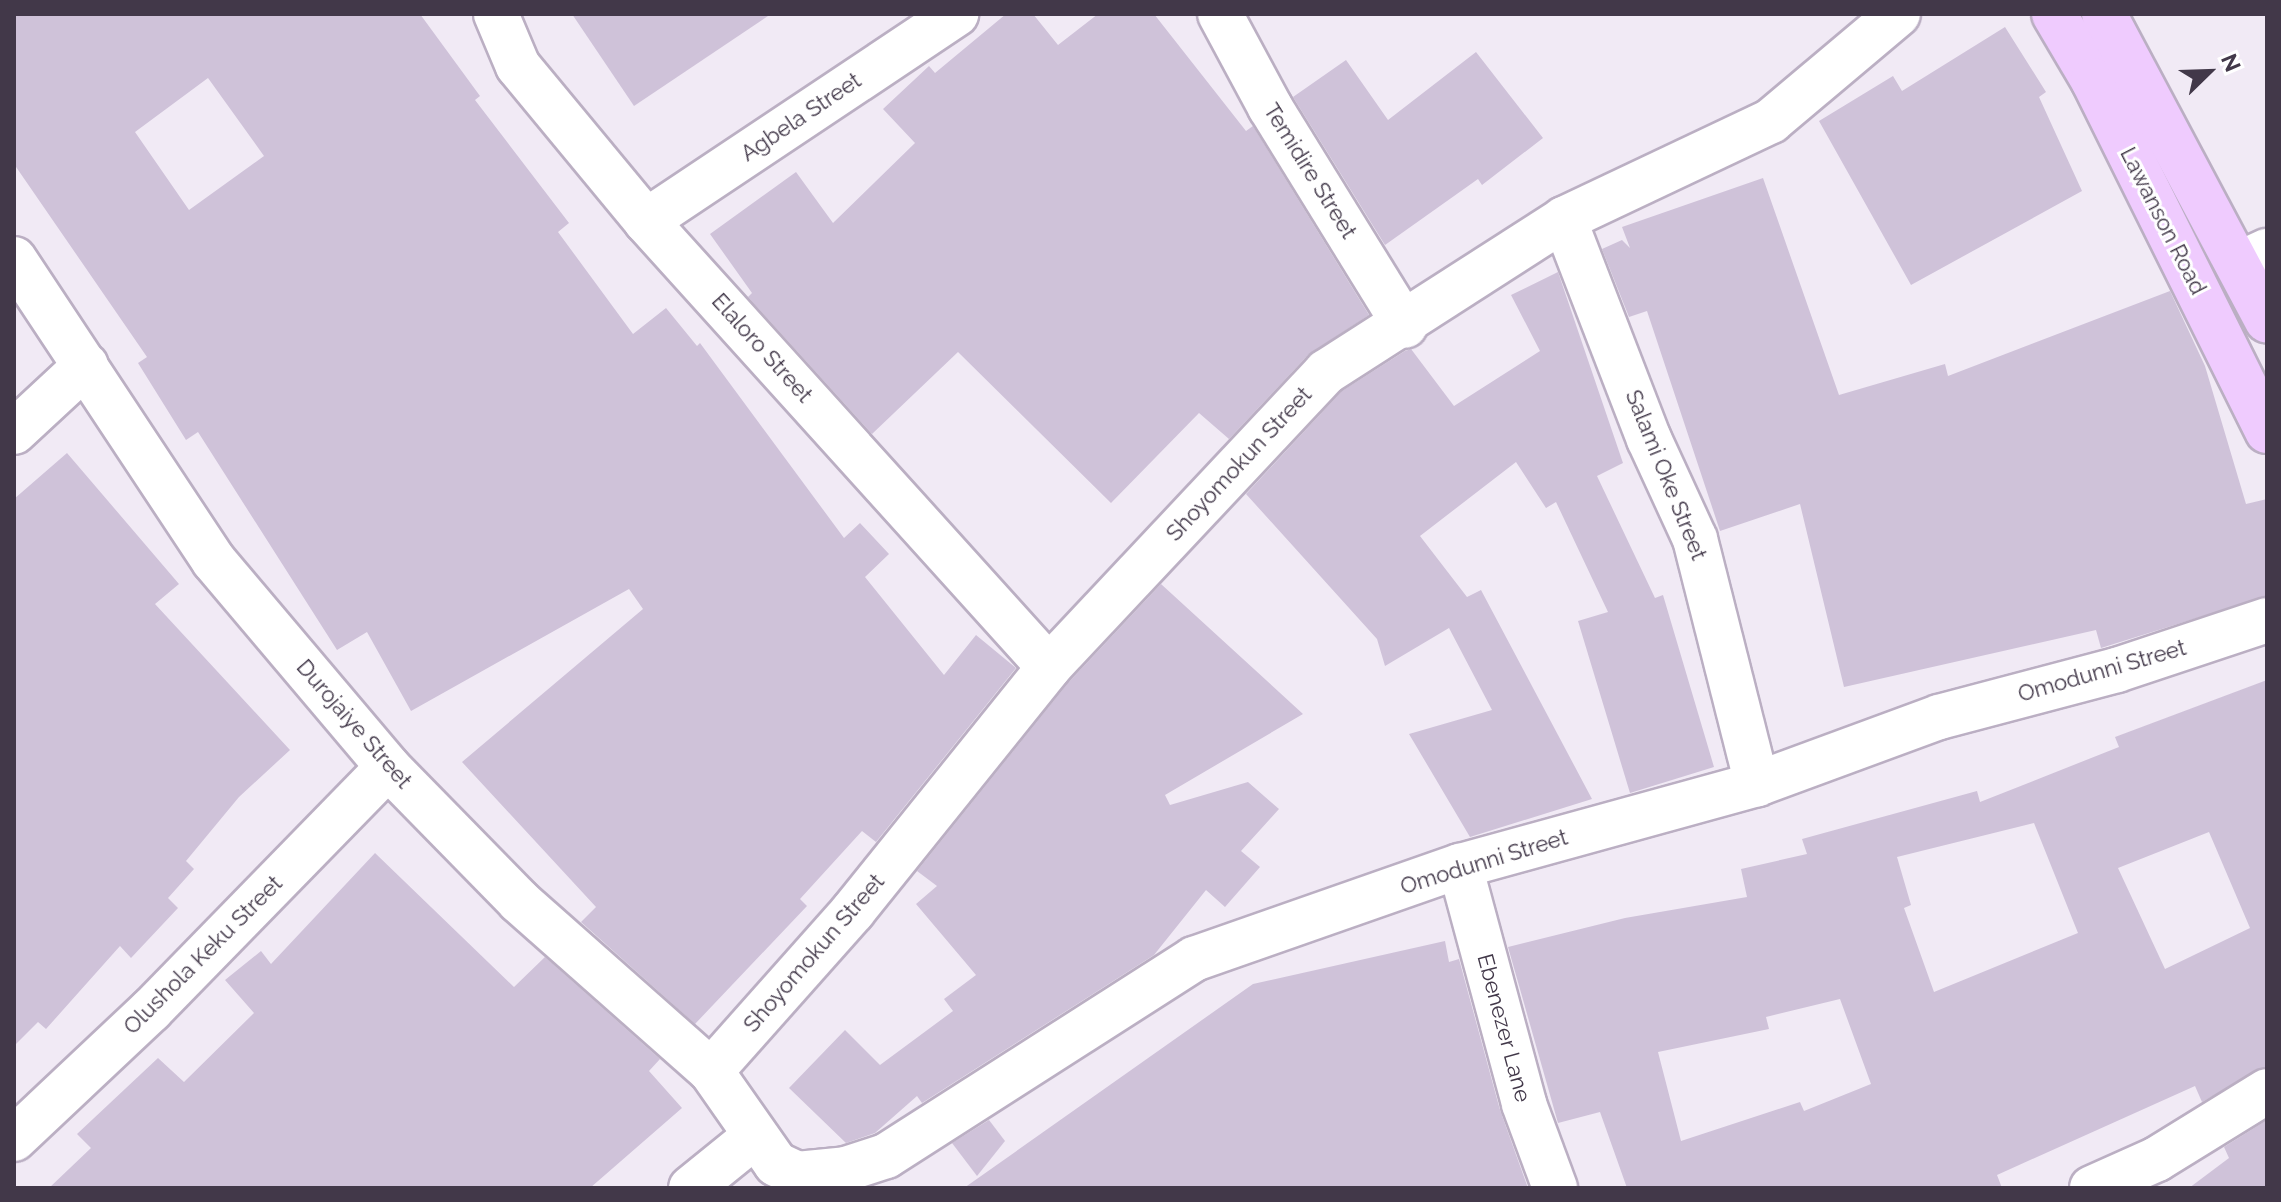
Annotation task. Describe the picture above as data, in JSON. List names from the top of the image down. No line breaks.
{"streets":{"main road":["Lawanson Road"],"street":["Agbela Street","Temidire Street","Elaloro Street","Shoyomokun Street","Salami Oke Street","Omodunni Street","Durojaiye Street","Olushola Keku Street","Ebenezer Lane"]},"crossings":[["Agbela Street","Elaloro Street"],["Temidire Street","Shoyomokun Street"],["Elaloro Street","Shoyomokun Street"],["Shoyomokun Street","Salami Oke Street"],["Shoyomokun Street","Durojaiye Street"],["Salami Oke Street","Omodunni Street"],["Omodunni Street","Durojaiye Street"],["Omodunni Street","Ebenezer Lane"],["Durojaiye Street","Olushola Keku Street"]],"north":"top right"}
